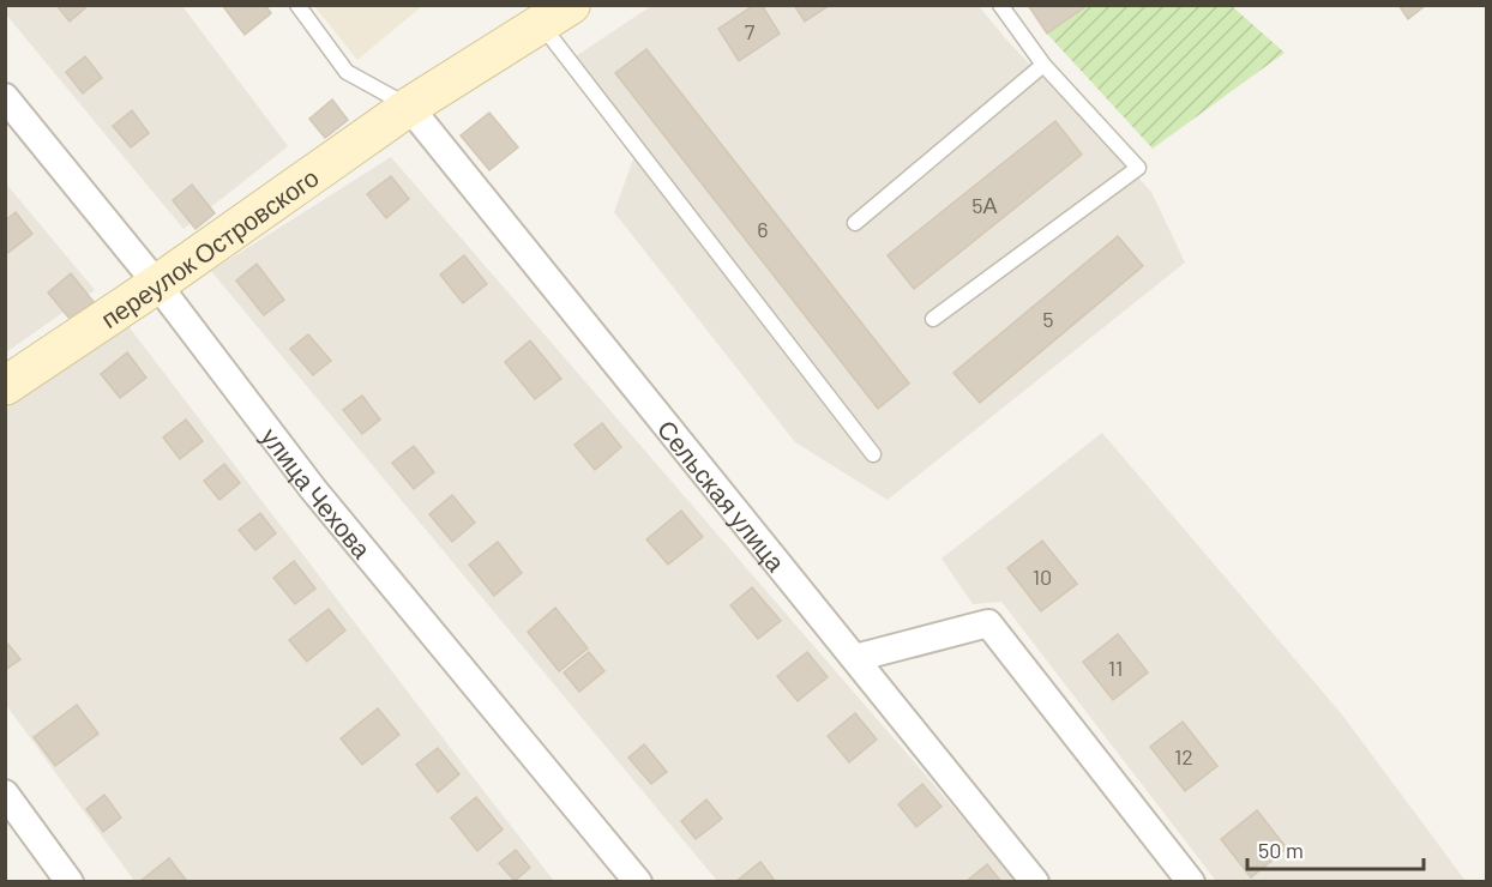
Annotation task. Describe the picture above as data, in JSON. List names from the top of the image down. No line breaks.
{"streets":{"street":["переулок Островского","улица Чехова","Сельская улица"]},"crossings":[["переулок Островского","улица Чехова"],["переулок Островского","Сельская улица"]],"house_numbers":["7","5А","6","5","10","11","12"],"scale_bar":"50 m"}
